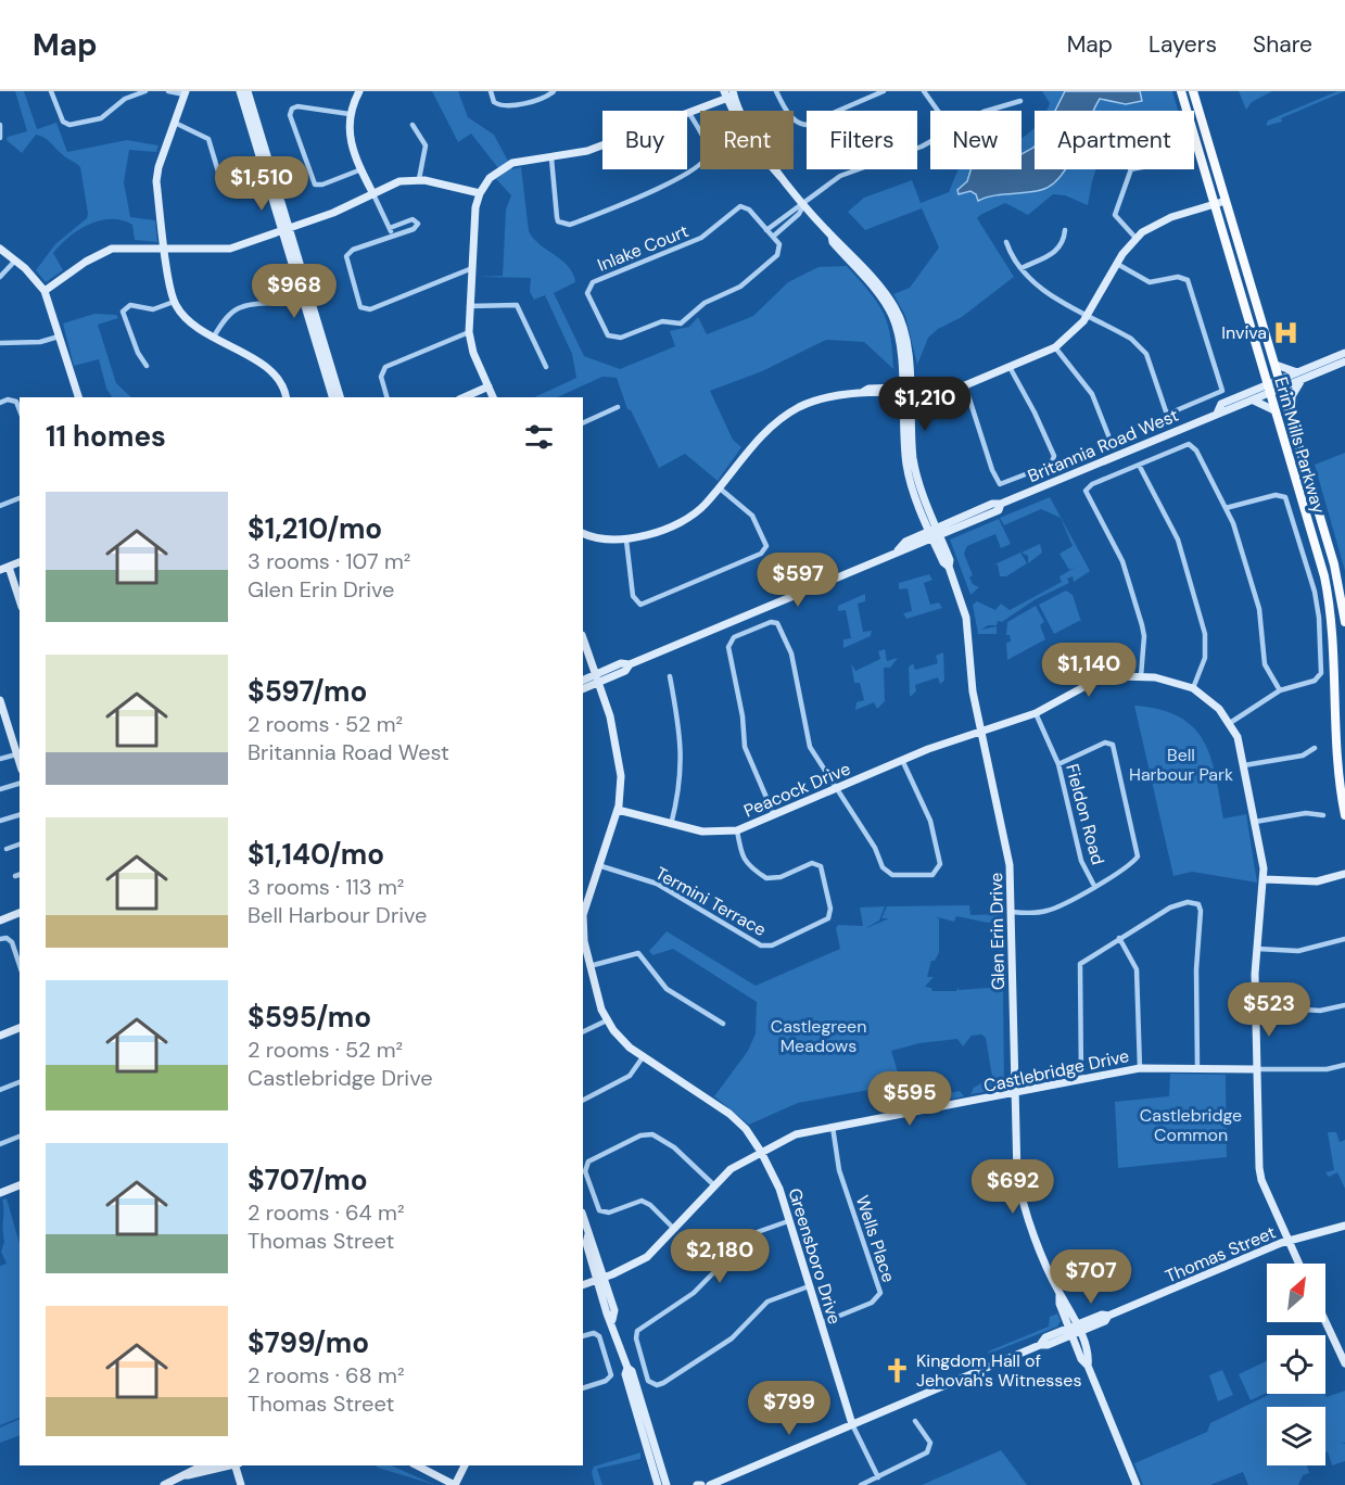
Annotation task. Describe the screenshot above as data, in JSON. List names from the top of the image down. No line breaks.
{"streets":{"main road":["Erin Mills Parkway"],"street":["Inlake Court","Britannia Road West","Peacock Drive","Fieldon Road","Termini Terrace","Glen Erin Drive","Castlebridge Drive","Wells Place","Thomas Street","Greensboro Drive"]},"crossings":[["Britannia Road West","Erin Mills Parkway"],["Britannia Road West","Glen Erin Drive"],["Britannia Road West","Greensboro Drive"],["Peacock Drive","Fieldon Road"],["Peacock Drive","Termini Terrace"],["Peacock Drive","Glen Erin Drive"],["Peacock Drive","Greensboro Drive"],["Termini Terrace","Greensboro Drive"],["Glen Erin Drive","Castlebridge Drive"],["Glen Erin Drive","Thomas Street"],["Castlebridge Drive","Wells Place"],["Castlebridge Drive","Greensboro Drive"],["Wells Place","Greensboro Drive"],["Thomas Street","Greensboro Drive"]],"parks":["Bell Harbour Park","Castlegreen Meadows","Castlebridge Common"],"places":{"hospital":["Inviva"],"church":["Kingdom Hall of Jehovah's Witnesses"]},"north":"top right","page":{"header":"Map","nav":["Map","Layers","Share"],"chip":["Buy","Rent","Filters","New","Apartment"],"price":["$1,510","$968","$1,210","$597","$1,140","$523","$595","$692","$2,180","$707","$799"],"heading":"11 homes","list":[{"name":"$1,210/mo","note":"3 rooms · 107 m² · Glen Erin Drive"},{"name":"$597/mo","note":"2 rooms · 52 m² · Britannia Road West"},{"name":"$1,140/mo","note":"3 rooms · 113 m² · Bell Harbour Drive"},{"name":"$595/mo","note":"2 rooms · 52 m² · Castlebridge Drive"},{"name":"$707/mo","note":"2 rooms · 64 m² · Thomas Street"},{"name":"$799/mo","note":"2 rooms · 68 m² · Thomas Street"}]}}
